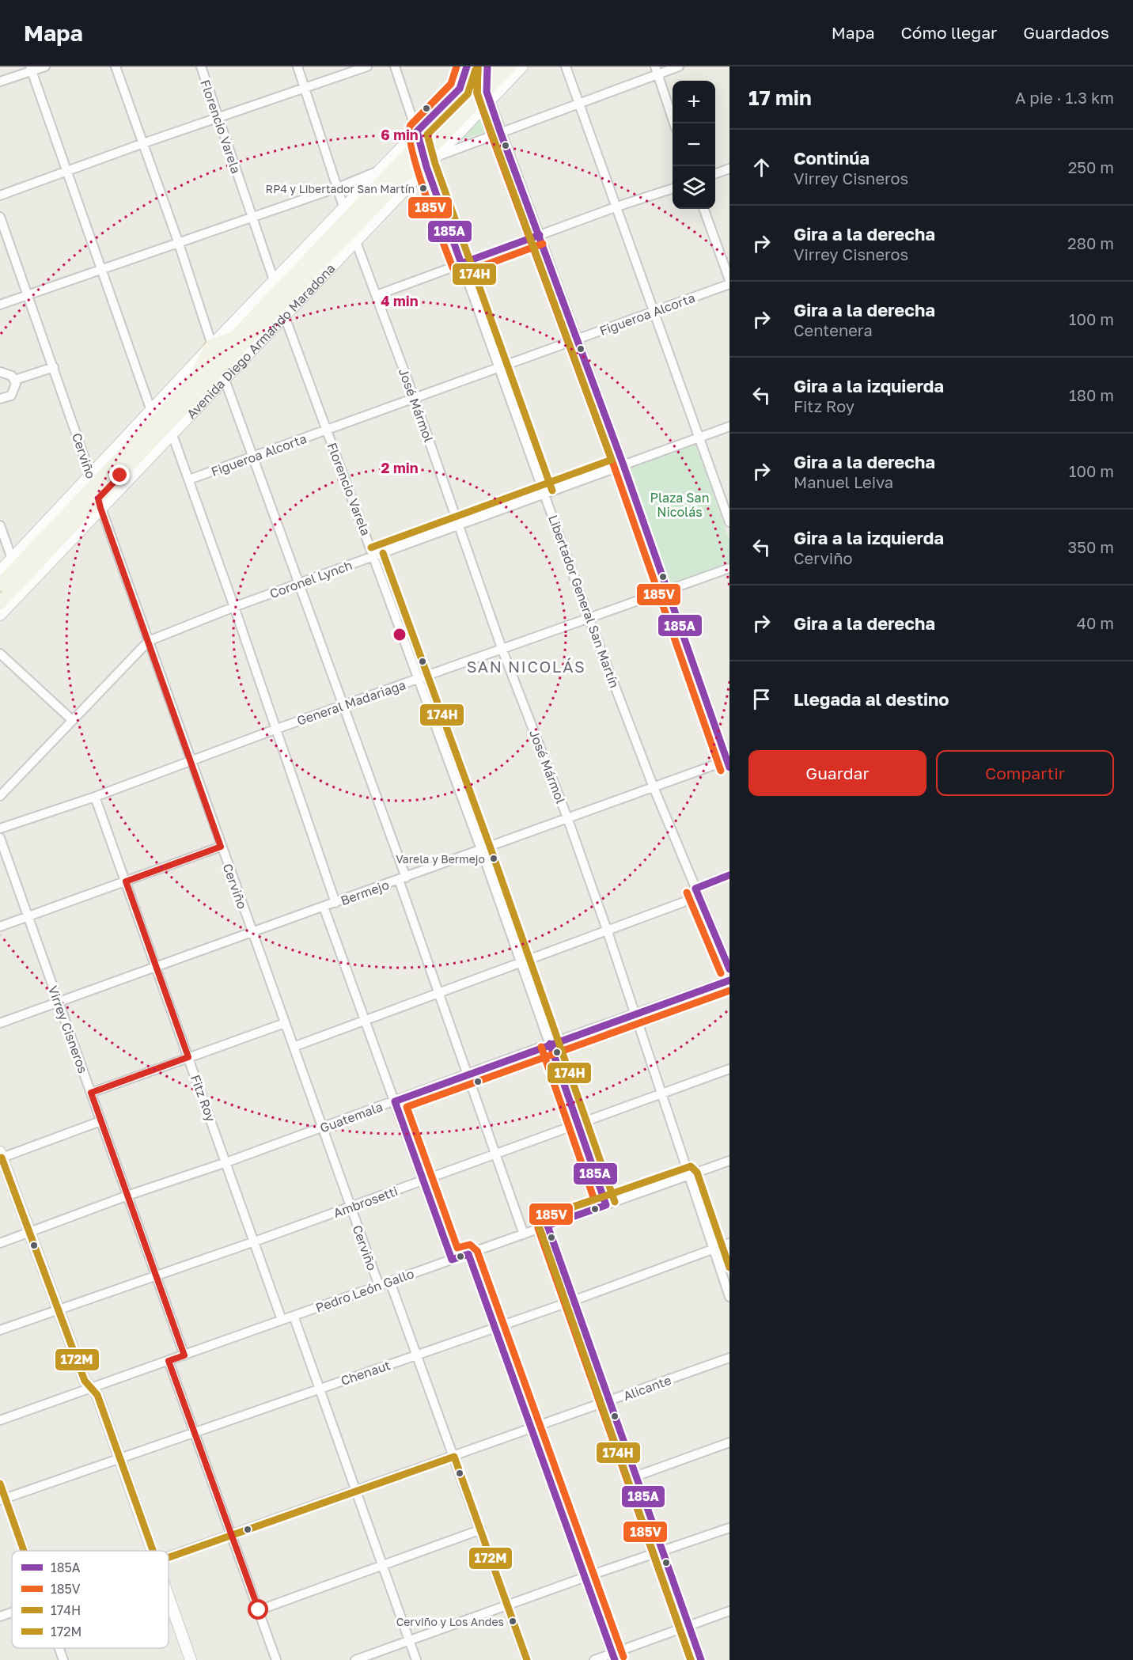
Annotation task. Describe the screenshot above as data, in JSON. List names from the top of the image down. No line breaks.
{"streets":{"main road":["Avenida Diego Armando Maradona"],"street":["Florencio Varela","Figueroa Alcorta","José Mármol","Cerviño","Coronel Lynch","Libertador General San Martín","General Madariaga","Bermejo","Virrey Cisneros","Fitz Roy","Guatemala","Ambrosetti","Pedro León Gallo","Chenaut","Alicante"]},"crossings":[["Florencio Varela","Figueroa Alcorta"],["Florencio Varela","Avenida Diego Armando Maradona"],["Florencio Varela","Coronel Lynch"],["Florencio Varela","General Madariaga"],["Florencio Varela","Bermejo"],["Florencio Varela","Guatemala"],["Florencio Varela","Ambrosetti"],["Florencio Varela","Pedro León Gallo"],["Figueroa Alcorta","José Mármol"],["Figueroa Alcorta","Libertador General San Martín"],["Avenida Diego Armando Maradona","José Mármol"],["Avenida Diego Armando Maradona","Cerviño"],["Avenida Diego Armando Maradona","Libertador General San Martín"],["José Mármol","Coronel Lynch"],["José Mármol","General Madariaga"],["José Mármol","Bermejo"],["José Mármol","Guatemala"],["José Mármol","Ambrosetti"],["José Mármol","Pedro León Gallo"],["José Mármol","Chenaut"],["Cerviño","Coronel Lynch"],["Cerviño","General Madariaga"],["Cerviño","Bermejo"],["Cerviño","Guatemala"],["Cerviño","Ambrosetti"],["Cerviño","Pedro León Gallo"],["Cerviño","Chenaut"],["Cerviño","Alicante"],["Coronel Lynch","Libertador General San Martín"],["Libertador General San Martín","General Madariaga"],["Libertador General San Martín","Bermejo"],["General Madariaga","Fitz Roy"],["Bermejo","Virrey Cisneros"],["Bermejo","Fitz Roy"],["Virrey Cisneros","Guatemala"],["Virrey Cisneros","Ambrosetti"],["Virrey Cisneros","Pedro León Gallo"],["Fitz Roy","Guatemala"],["Fitz Roy","Ambrosetti"],["Fitz Roy","Pedro León Gallo"]],"districts":["SAN NICOLÁS"],"parks":["Plaza San Nicolás"],"places":["RP4 y Libertador San Martín","Varela y Bermejo","Cerviño y Los Andes"],"lines":["transit line 185A","transit line 185V","transit line 174H","transit line 172M"],"legend":["185A","185V","174H","172M"],"page":{"header":"Mapa","nav":["Mapa","Cómo llegar","Guardados"],"heading":["17 min","A pie · 1.3 km"],"map_buttons":["+","−"],"list":[["Continúa","Virrey Cisneros","250 m"],["Gira a la derecha","Virrey Cisneros","280 m"],["Gira a la derecha","Centenera","100 m"],["Gira a la izquierda","Fitz Roy","180 m"],["Gira a la derecha","Manuel Leiva","100 m"],["Gira a la izquierda","Cerviño","350 m"],["Gira a la derecha","40 m"],"Llegada al destino"],"buttons":["Guardar","Compartir"]},"rings":["6 min","4 min","2 min"]}
